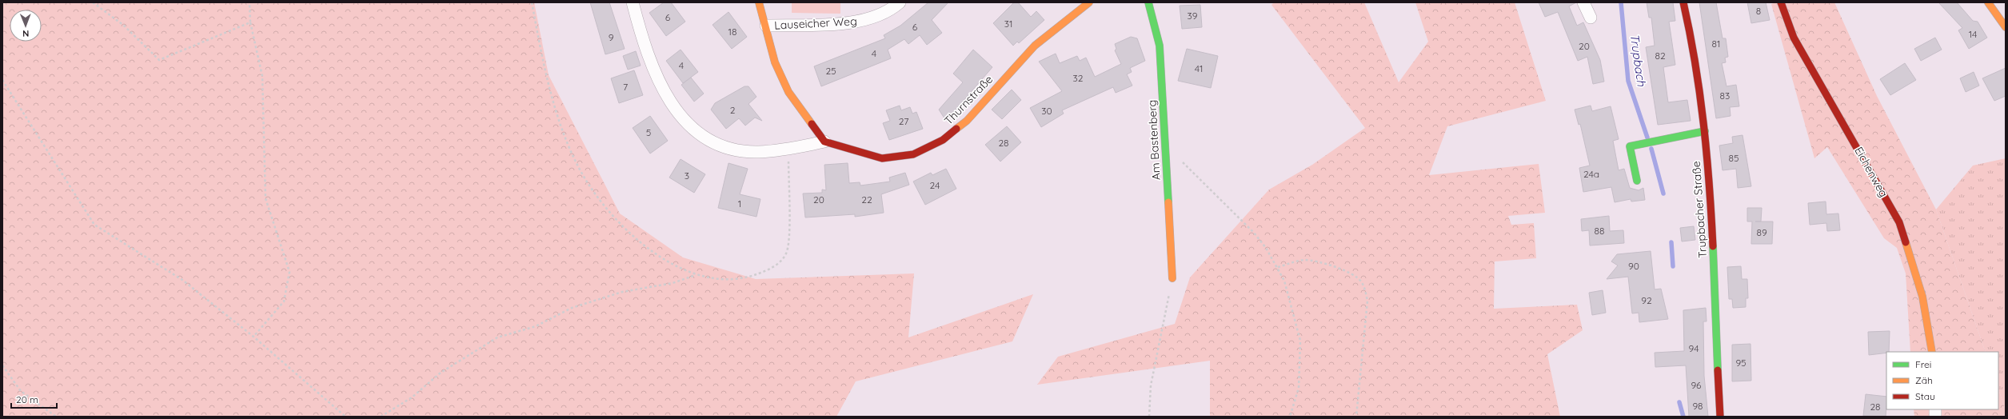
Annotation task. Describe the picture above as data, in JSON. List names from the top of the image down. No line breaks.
{"streets":{"street":["Lauseicher Weg","Thurnstraße","Am Bastenberg","Eichenweg","Trupbacher Straße"]},"water":["Trupbach"],"house_numbers":["8","39","6","31","6","18","14","9","81","20","4","82","4","41","25","32","7","83","2","30","27","5","28","85","24a","3","24","20","22","1","88","89","90","92","94","95","96","98","28"],"legend":["Frei","Zäh","Stau"],"scale_bar":"20 m","north":"bottom"}
